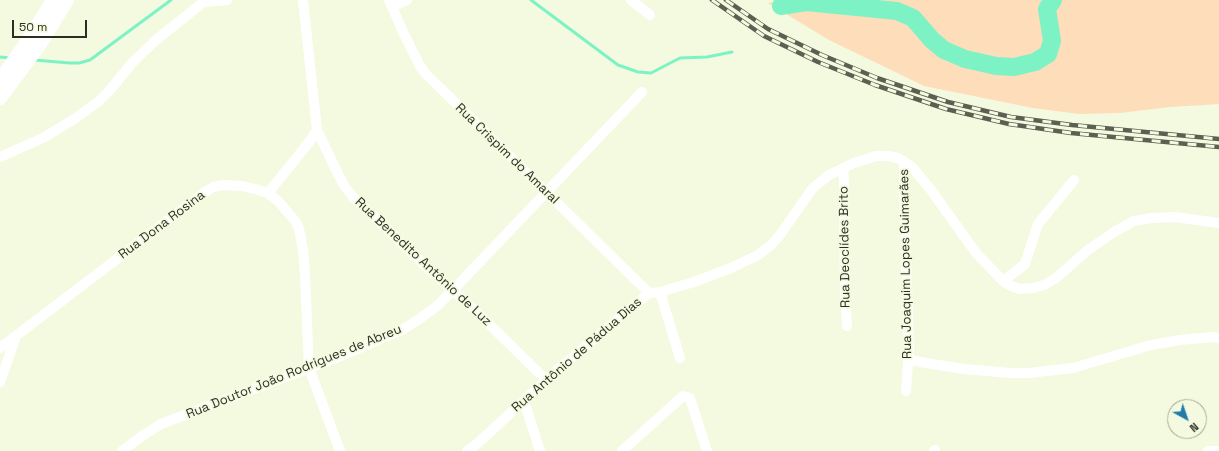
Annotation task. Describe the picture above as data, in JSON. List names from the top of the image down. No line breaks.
{"streets":{"street":["Rua Crispim do Amaral","Rua Dona Rosina","Rua Deoclídes Brito","Rua Benedito Antônio de Luz","Rua Joaquim Lopes Guimarães","Rua Antônio de Pádua Dias","Rua Doutor João Rodrigues de Abreu"]},"crossings":[["Rua Crispim do Amaral","Rua Antônio de Pádua Dias"],["Rua Crispim do Amaral","Rua Doutor João Rodrigues de Abreu"],["Rua Dona Rosina","Rua Doutor João Rodrigues de Abreu"],["Rua Deoclídes Brito","Rua Antônio de Pádua Dias"],["Rua Benedito Antônio de Luz","Rua Antônio de Pádua Dias"],["Rua Benedito Antônio de Luz","Rua Doutor João Rodrigues de Abreu"],["Rua Joaquim Lopes Guimarães","Rua Antônio de Pádua Dias"]],"scale_bar":"50 m","north":"bottom right"}
